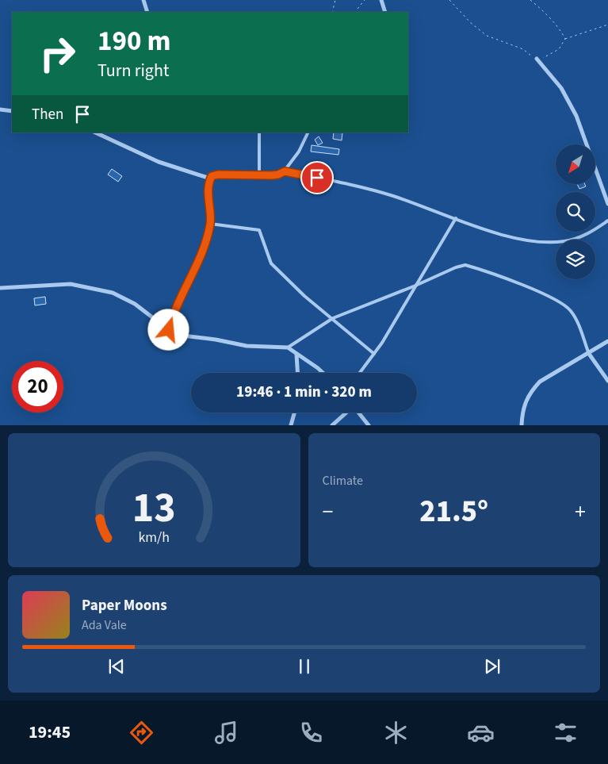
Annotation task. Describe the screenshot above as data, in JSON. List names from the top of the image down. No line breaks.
{"north":"bottom left","page":{"turn":["190 m","Turn right"],"then":"Then","limit":"20","trip":"19:46 · 1 min · 320 m","tile":"Climate","heat":["−","21.5°","+"],"song":["Paper Moons","Ada Vale"],"tabs":"19:45","gauge":["13","km/h"]}}
